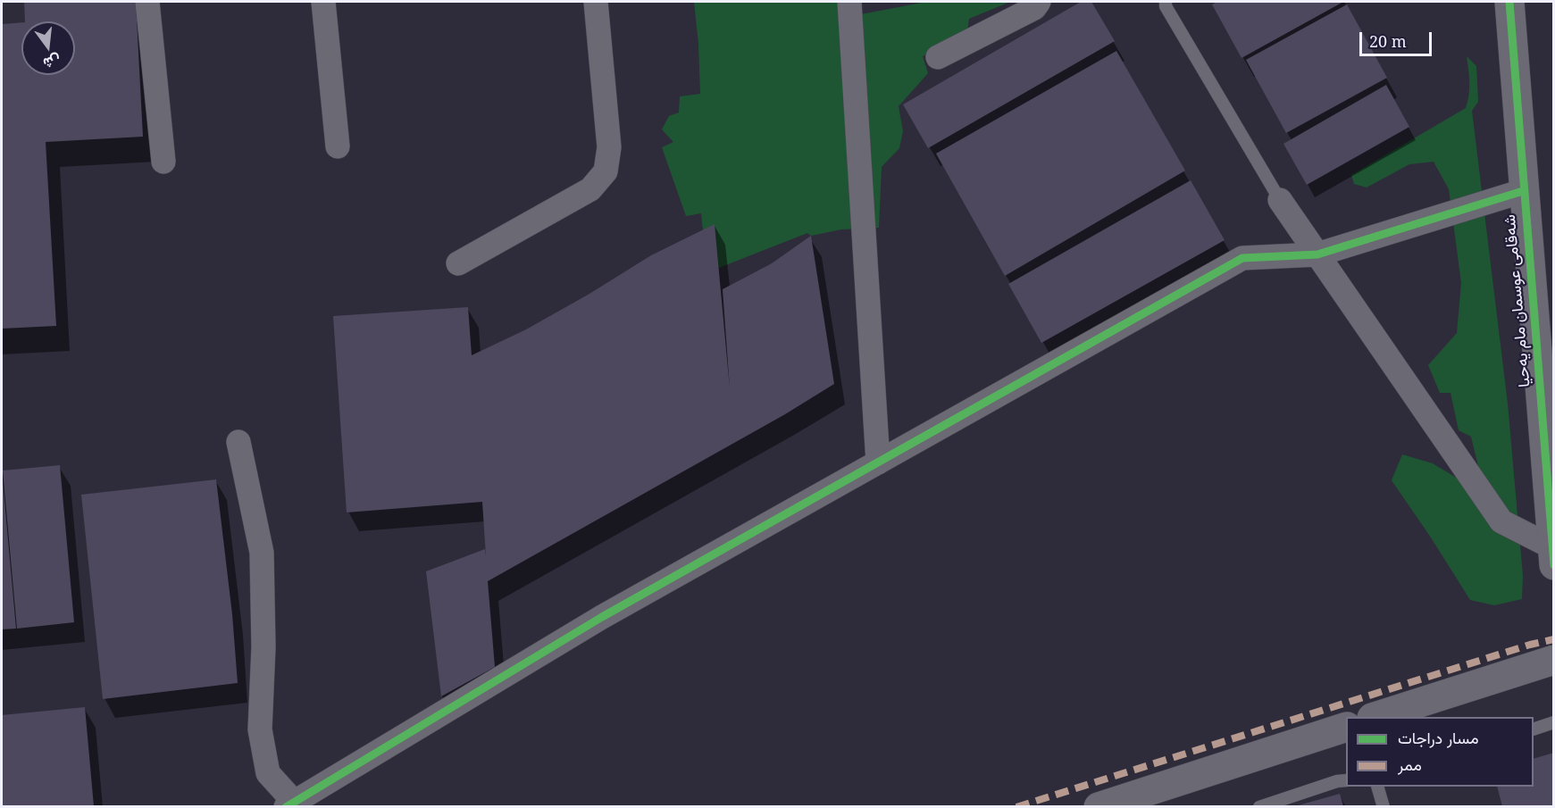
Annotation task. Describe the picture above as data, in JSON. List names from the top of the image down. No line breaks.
{"streets":{"street":["شەقامی عوسمان مام یەحیا"]},"legend":["مسار دراجات","ممر"],"scale_bar":"20 m","north":"bottom"}
